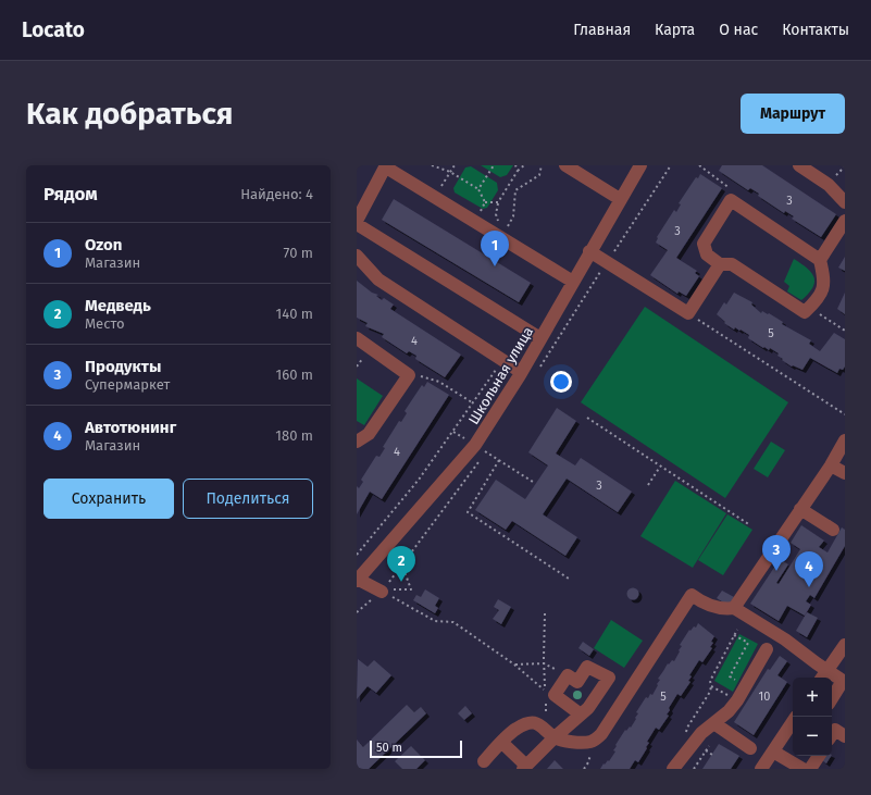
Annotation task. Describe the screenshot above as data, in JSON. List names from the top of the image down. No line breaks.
{"streets":{"street":["Школьная улица"]},"house_numbers":["3","3","5","4","4","3","5","10"],"scale_bar":"50 m","page":{"header":"Locato","nav":["Главная","Карта","О нас","Контакты"],"buttons":["Маршрут",["Сохранить","Поделиться"]],"title":"Как добраться","heading":["Рядом","Найдено: 4"],"list":[{"mark":"1","name":"Ozon","note":"Магазин","value":"70 m"},{"mark":"2","name":"Медведь","note":"Место","value":"140 m"},{"mark":"3","name":"Продукты","note":"Супермаркет","value":"160 m"},{"mark":"4","name":"Автотюнинг","note":"Магазин","value":"180 m"}],"pins":["1","3","2","4"],"map_buttons":["+","−"],"scale":"50 m"}}
